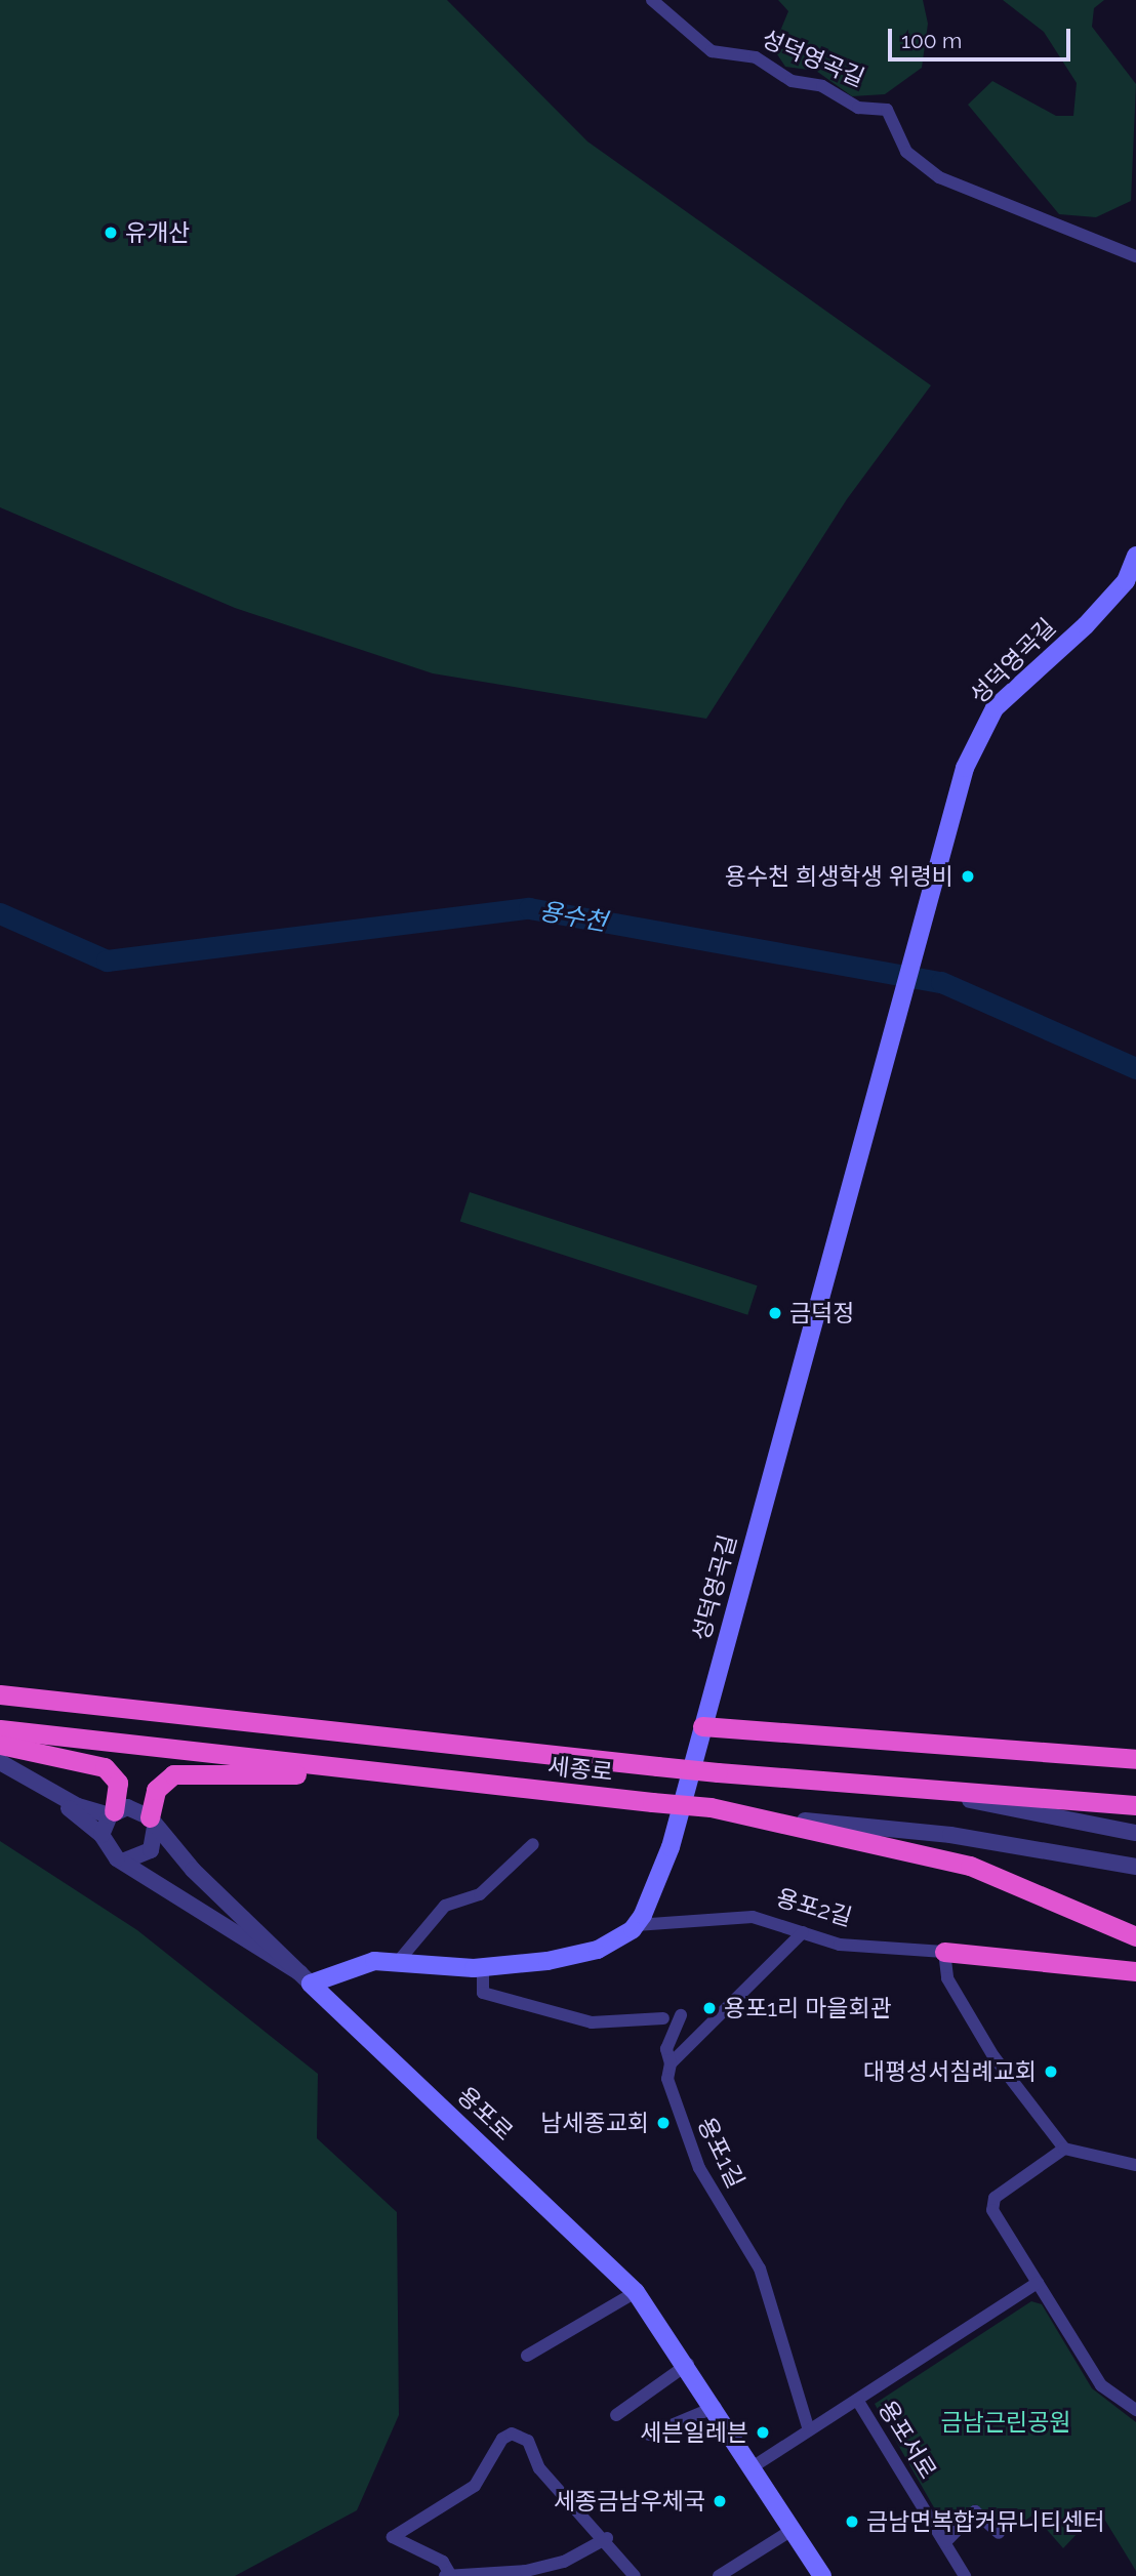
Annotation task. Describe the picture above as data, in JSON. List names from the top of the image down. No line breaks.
{"streets":{"highway":["세종로"],"main road":["성덕영곡길","용포2길","용포로"],"street":["용포1길","용포서로"]},"crossings":[["성덕영곡길","용포2길"],["용포2길","용포로"]],"water":["용수천"],"parks":["금남근린공원"],"places":["유개산","용수천 희생학생 위령비","금덕정","용포1리 마을회관","대평성서침례교회","남세종교회","세븐일레븐","세종금남우체국","금남면복합커뮤니티센터"],"scale_bar":"100 m"}
